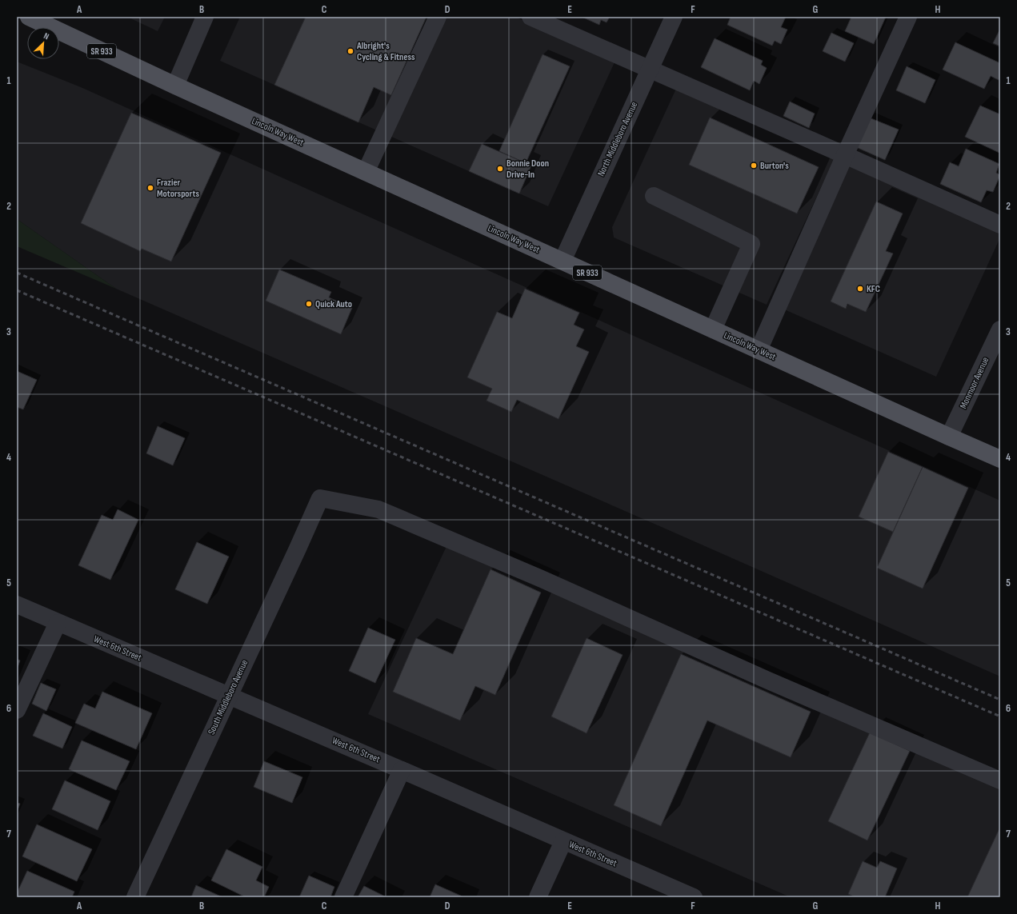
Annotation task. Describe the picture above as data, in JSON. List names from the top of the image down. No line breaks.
{"streets":{"main road":["SR 933","Lincoln Way West"],"street":["North Middleboro Avenue","Monmoor Avenue","West 6th Street","South Middleboro Avenue"]},"crossings":[["Lincoln Way West","North Middleboro Avenue"],["Lincoln Way West","Monmoor Avenue"],["West 6th Street","South Middleboro Avenue"]],"places":["Albright's Cycling & Fitness","Burton's","Bonnie Doon Drive-In","Frazier Motorsports","KFC","Quick Auto"],"north":"top right","grid":{"columns":["A","B","C","D","E","F","G","H"],"rows":["1","2","3","4","5","6","7"]}}
